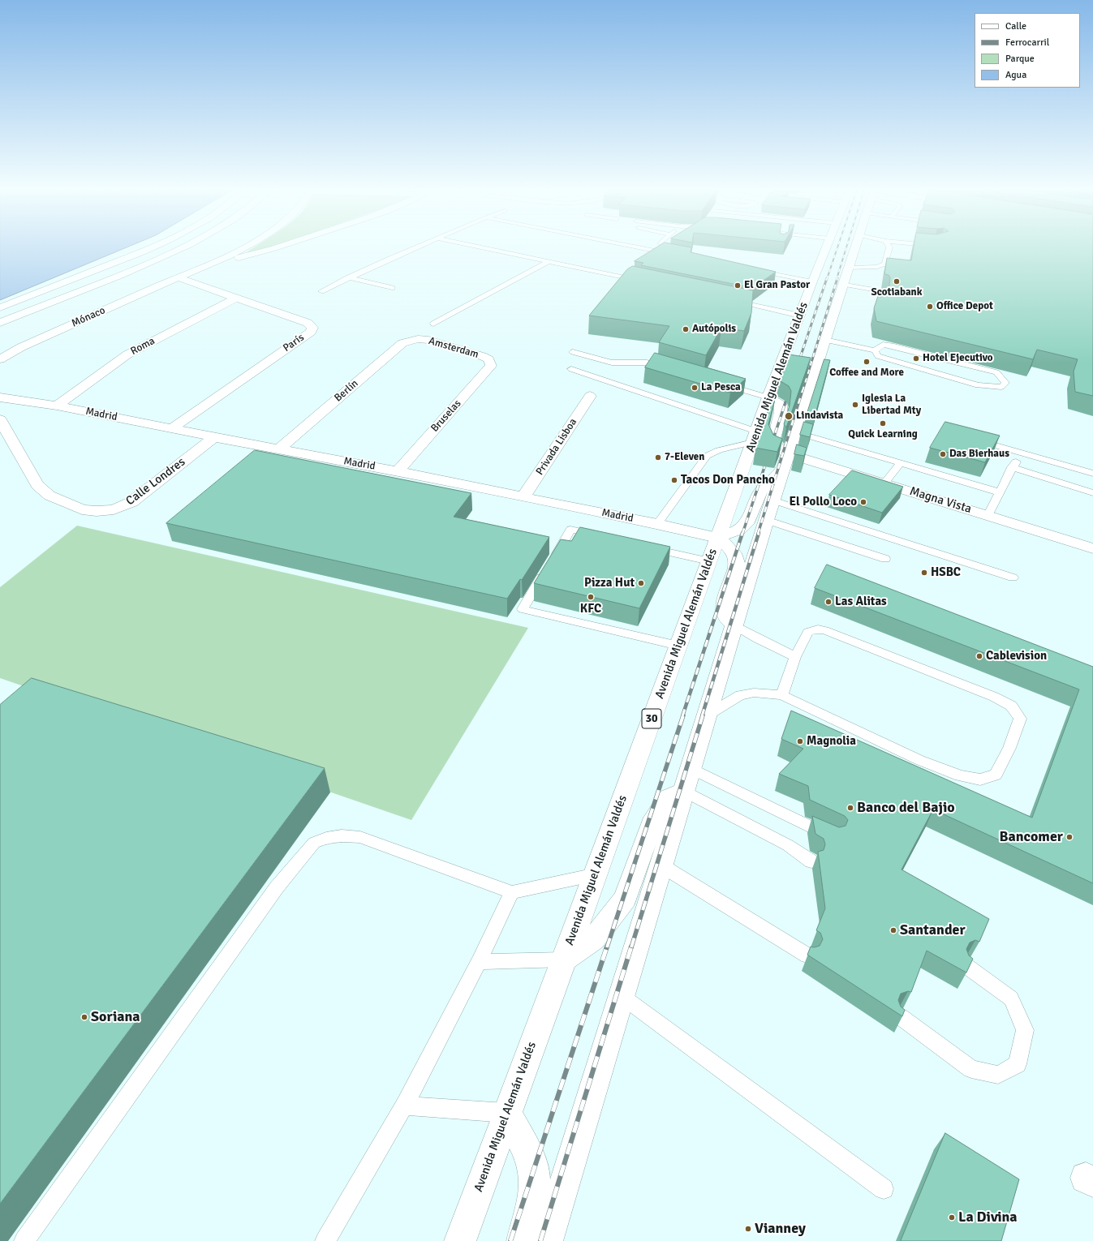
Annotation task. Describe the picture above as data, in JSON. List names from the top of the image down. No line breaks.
{"streets":{"main road":["Mónaco","París","Roma","Amsterdam","Avenida Miguel Alemán Valdés","Berlín","Madrid","Bruselas","Privada Lisboa","Calle Londres","Magna Vista","30"]},"crossings":[["Mónaco","París"],["París","Roma"],["París","Madrid"],["Roma","Madrid"],["Amsterdam","Berlín"],["Amsterdam","Bruselas"],["Avenida Miguel Alemán Valdés","Madrid"],["Avenida Miguel Alemán Valdés","Magna Vista"],["Berlín","Madrid"],["Madrid","Bruselas"],["Madrid","Privada Lisboa"],["Madrid","Calle Londres"]],"places":["Scotiabank","El Gran Pastor","Office Depot","Autópolis","Hotel Ejecutivo","Coffee and More","La Pesca","Iglesia La Libertad Mty","Lindavista","Quick Learning","Das Bierhaus","7-Eleven","Tacos Don Pancho","El Pollo Loco","HSBC","Pizza Hut","KFC","Las Alitas","Cablevision","Magnolia","Banco del Bajio","Bancomer","Santander","Soriana","La Divina","Vianney"],"legend":["Calle","Ferrocarril","Parque","Agua"]}
